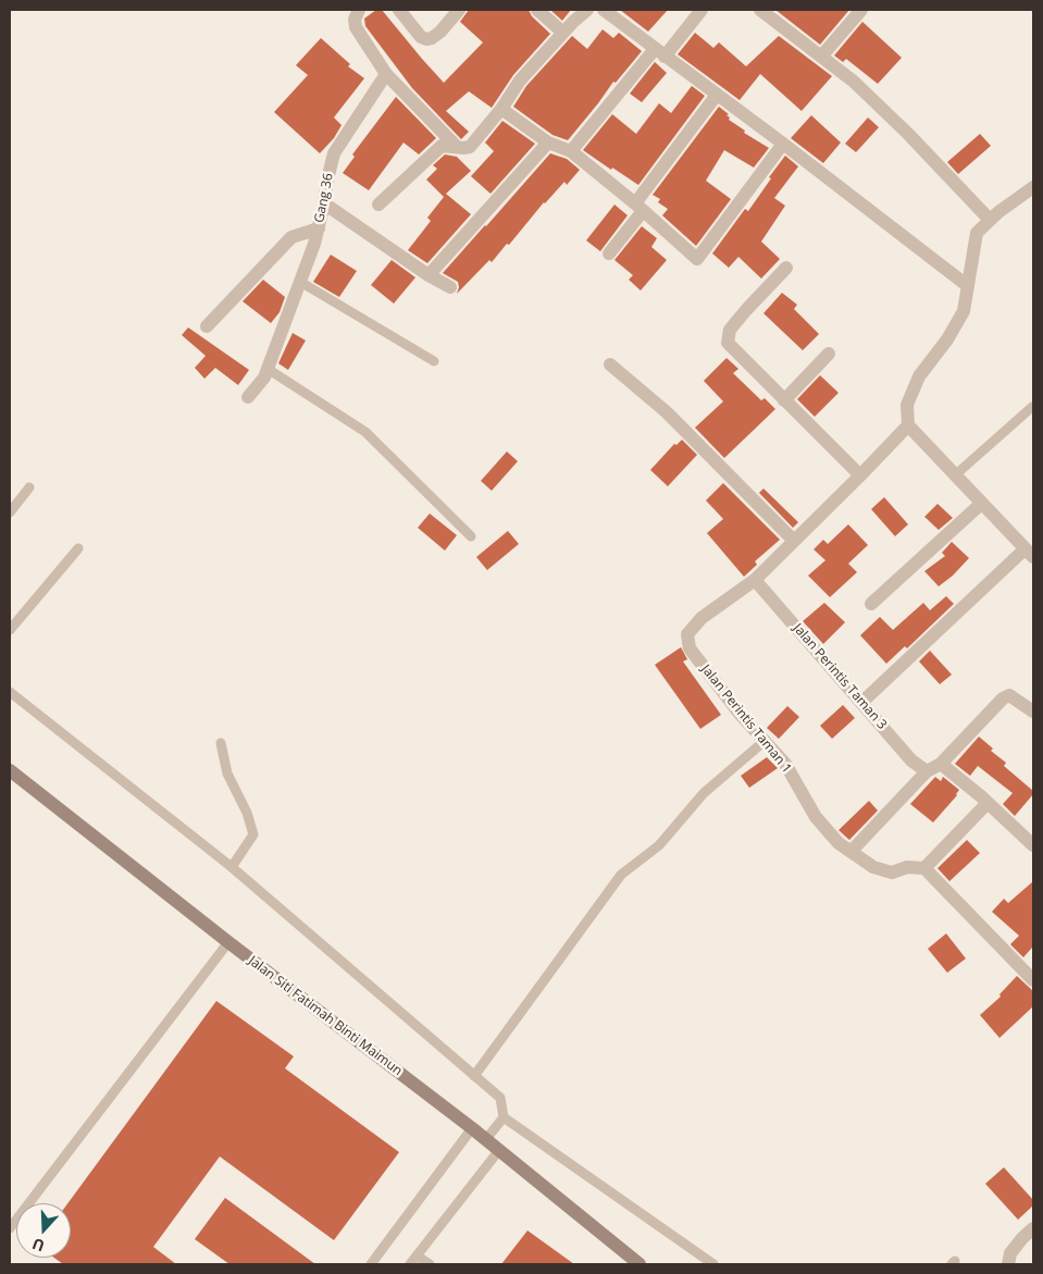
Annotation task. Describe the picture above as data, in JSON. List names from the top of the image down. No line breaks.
{"streets":{"street":["Gang 36","Jalan Perintis Taman 3","Jalan Perintis Taman 1","Jalan Siti Fatimah Binti Maimun"]},"crossings":[["Jalan Perintis Taman 3","Jalan Perintis Taman 1"]],"north":"bottom"}
